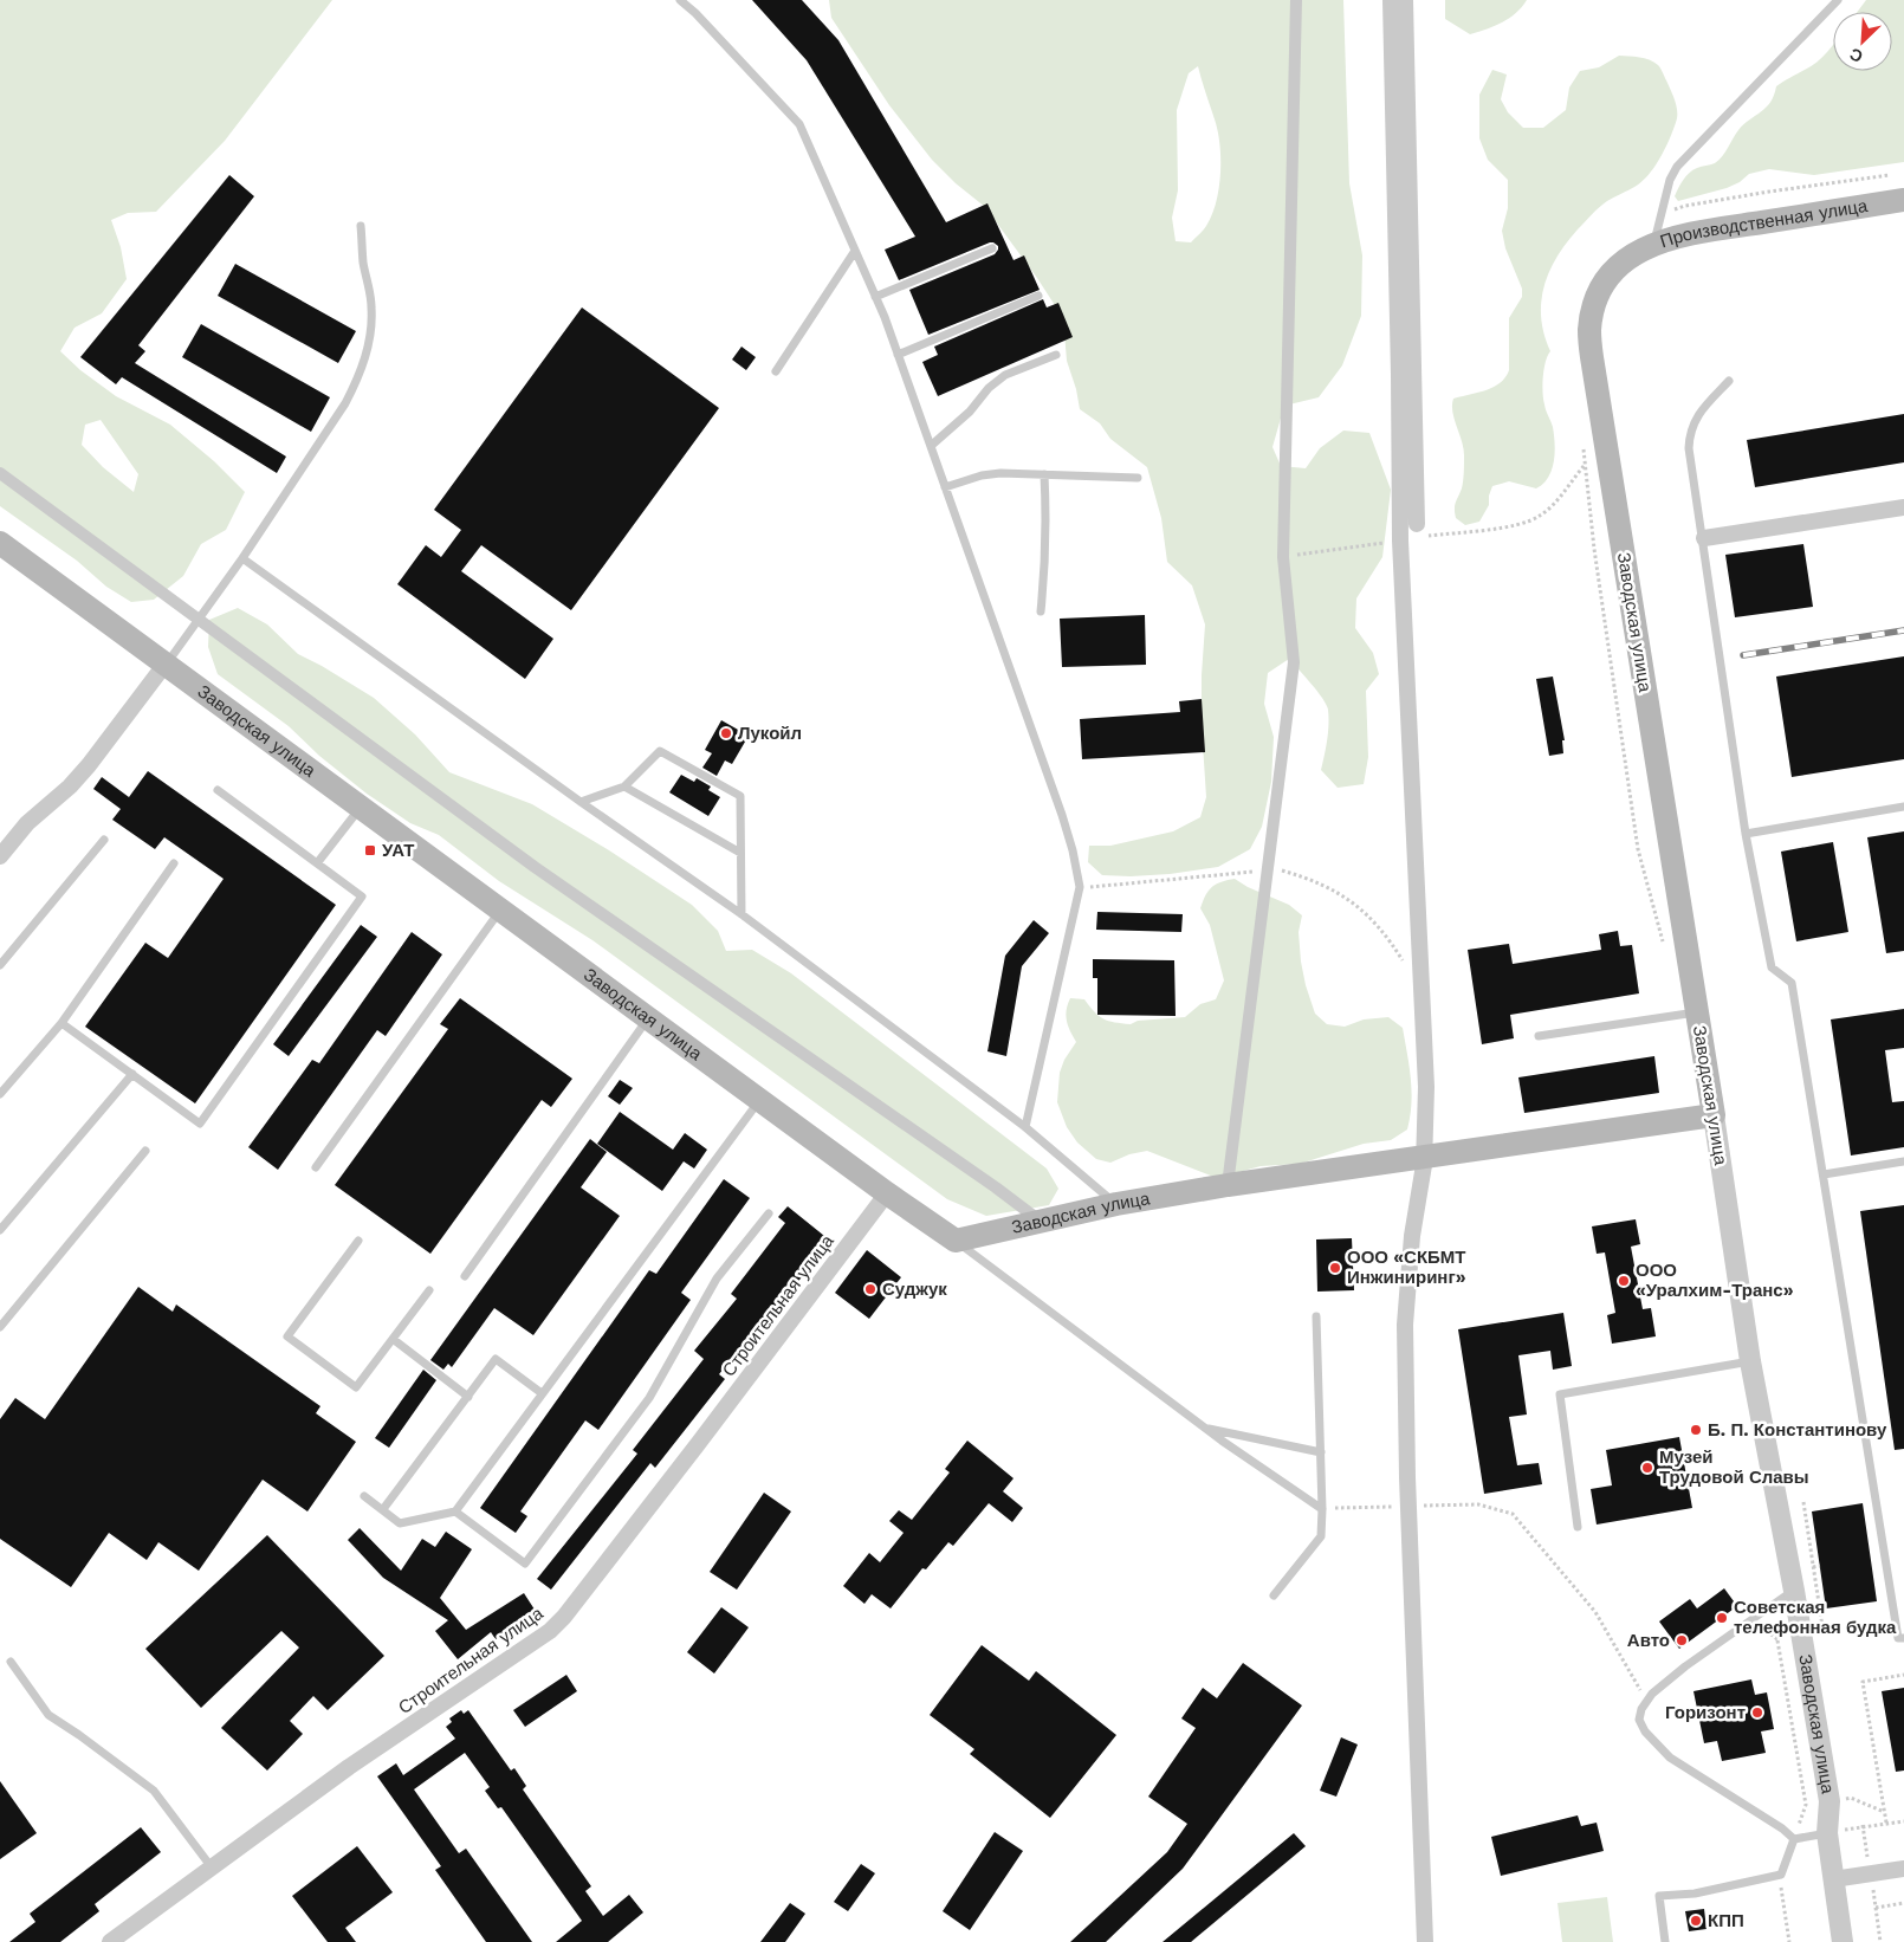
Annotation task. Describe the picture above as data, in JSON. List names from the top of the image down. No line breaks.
{"streets":{"main road":["Производственная улица","Заводская улица"],"street":["Строительная улица"]},"crossings":[["Производственная улица","Заводская улица"],["Заводская улица","Строительная улица"]],"places":{"other":["Лукойл","ООО «СКБМТ Инжиниринг»","ООО «Уралхим-Транс»","Суджук","Б. П. Константинову","Музей Трудовой Славы","Советская телефонная будка","Авто","Горизонт","КПП"],"transit":["УАТ"]},"north":"bottom left"}
